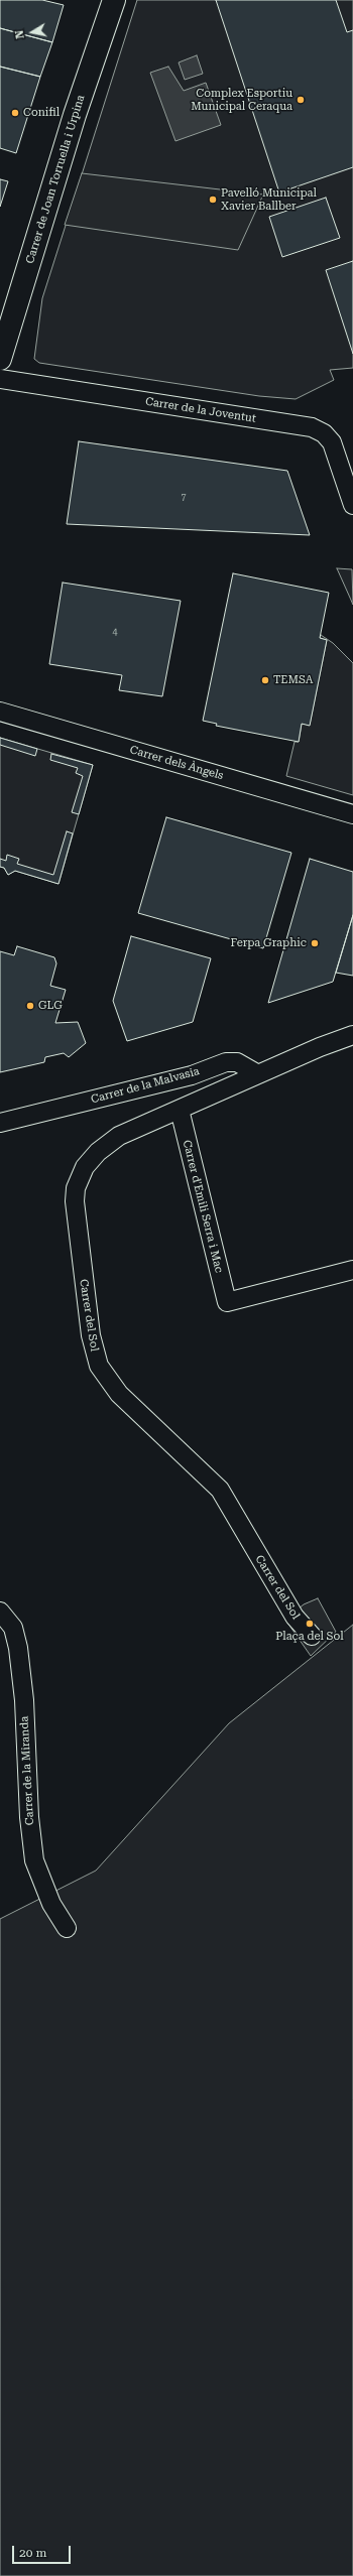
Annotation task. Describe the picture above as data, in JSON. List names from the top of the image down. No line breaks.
{"streets":{"street":["Carrer de Joan Torruella i Urpina","Carrer de la Joventut","Carrer dels Àngels","Carrer de la Malvasia","Carrer d'Emili Serra i Mac","Carrer del Sol","Carrer de la Miranda"]},"crossings":[["Carrer de la Malvasia","Carrer del Sol"],["Carrer d'Emili Serra i Mac","Carrer del Sol"]],"places":["Complex Esportiu Municipal Ceraqua","Conifil","Pavelló Municipal Xavier Ballber","TEMSA","Ferpa Graphic","GLG","Plaça del Sol"],"house_numbers":["7","4"],"scale_bar":"20 m","north":"left"}
